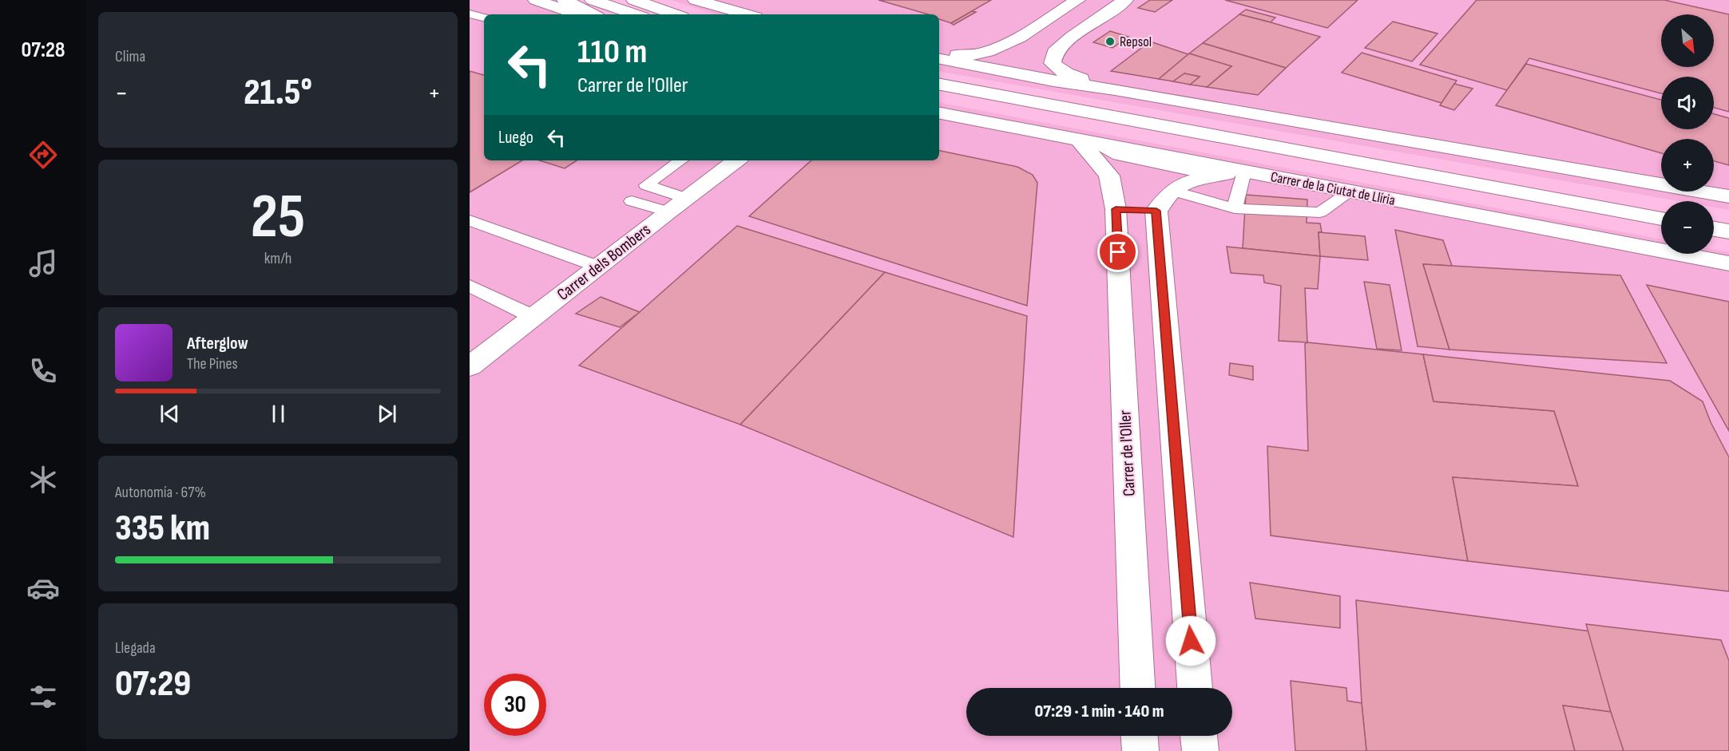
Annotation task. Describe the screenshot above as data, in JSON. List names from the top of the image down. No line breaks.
{"streets":{"street":["Carrer de la Ciutat de Llíria","Carrer dels Bombers","Carrer de l'Oller"]},"crossings":[["Carrer de la Ciutat de Llíria","Carrer de l'Oller"]],"places":["Repsol"],"north":"bottom right","page":{"tabs":"07:28","tile":["Clima",["25","km/h"],["Autonomía · 67%","335 km"],["Llegada","07:29"]],"map_buttons":["+","−"],"turn":["110 m","Carrer de l'Oller"],"heat":["−","21.5°","+"],"then":"Luego","song":["Afterglow","The Pines"],"limit":"30","trip":"07:29 · 1 min · 140 m"}}
